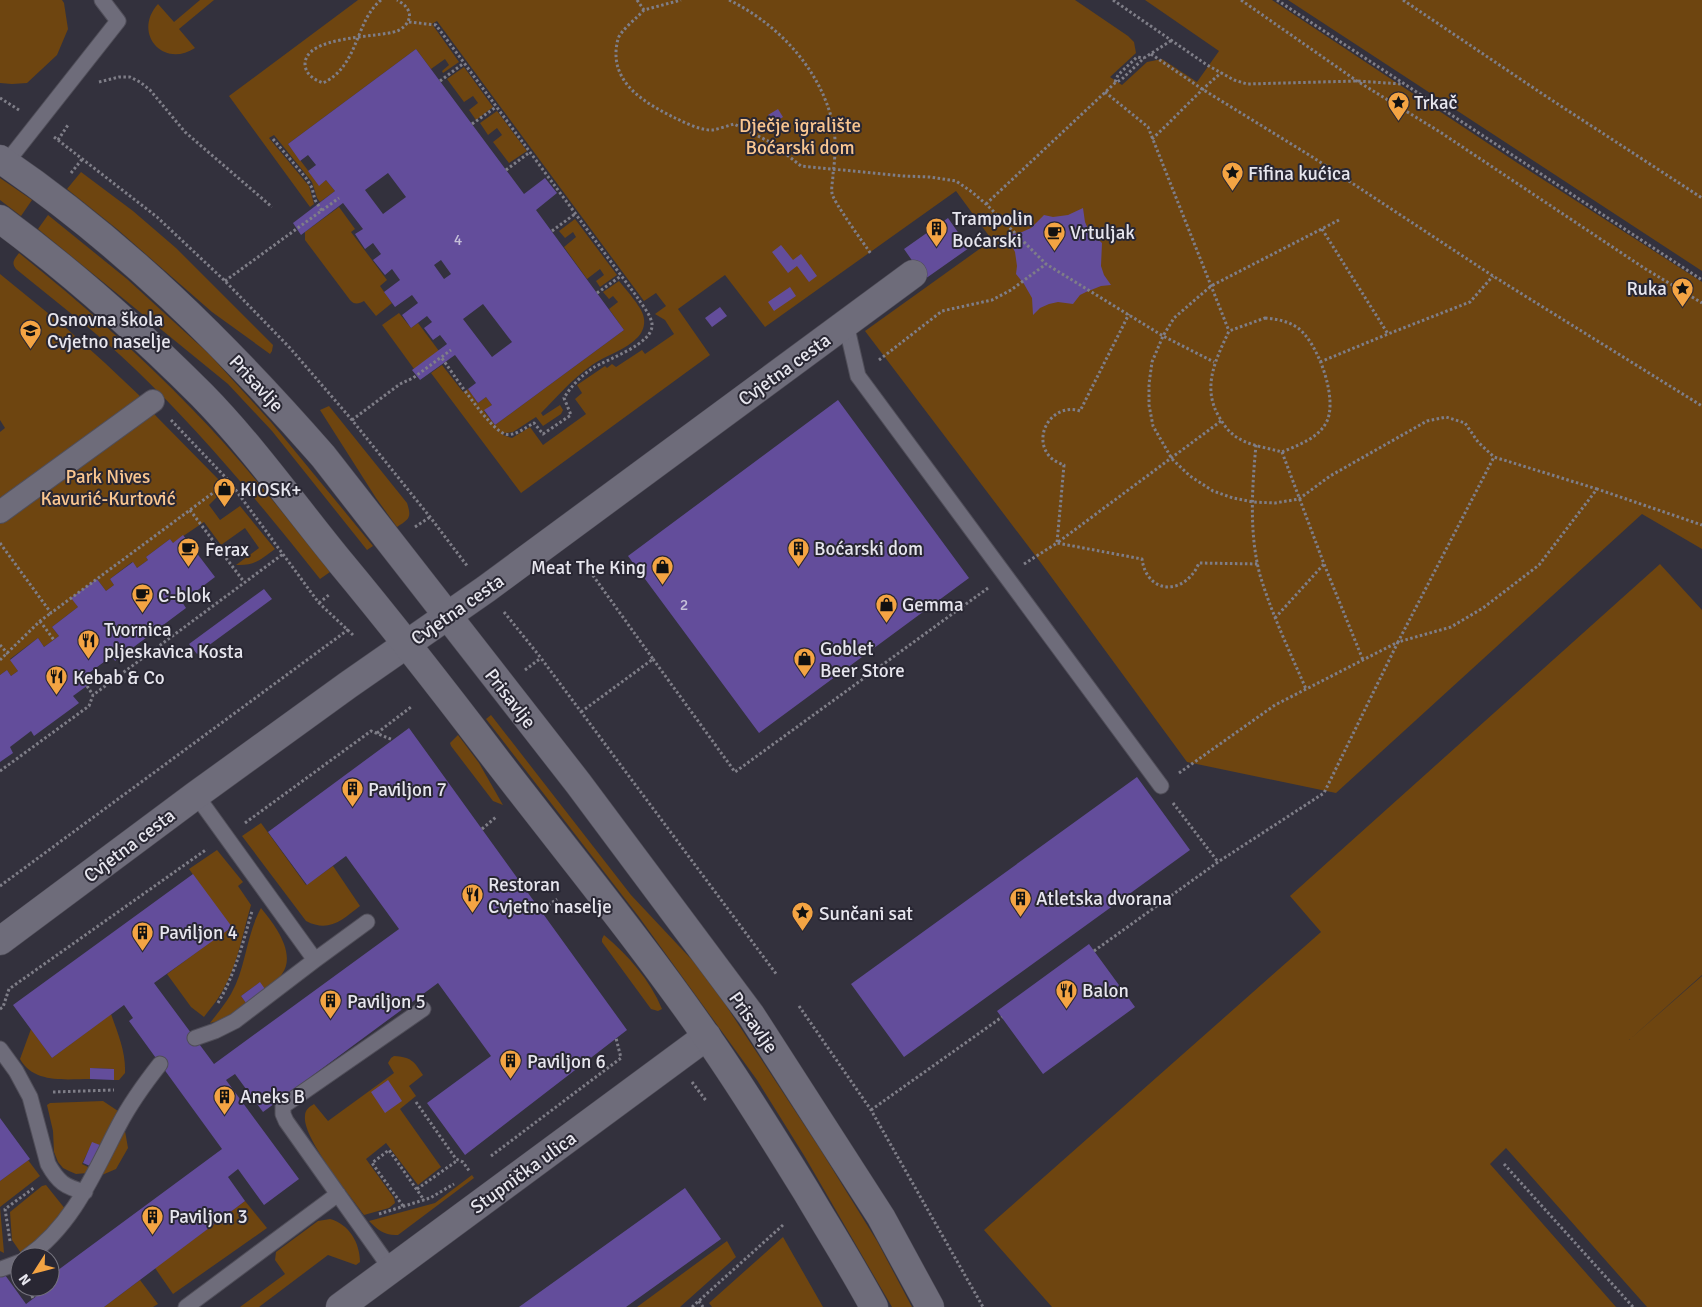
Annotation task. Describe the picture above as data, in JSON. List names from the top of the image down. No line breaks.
{"streets":{"street":["Cvjetna cesta","Prisavlje","Stupnička ulica"]},"crossings":[["Cvjetna cesta","Prisavlje"]],"parks":["Dječje igralište Boćarski dom","Park Nives Kavurić-Kurtović"],"places":{"place":["Trkač","Fifina kućica","Ruka","Sunčani sat"],"building":["Trampolin Boćarski","Boćarski dom","Paviljon 7","Atletska dvorana","Paviljon 4","Paviljon 5","Paviljon 6","Aneks B","Paviljon 3"],"cafe":["Vrtuljak","Ferax","C-blok"],"school or university":["Osnovna škola Cvjetno naselje"],"shop":["KIOSK+","Meat The King","Gemma","Goblet Beer Store"],"restaurant":["Tvornica pljeskavica Kosta","Kebab & Co","Restoran Cvjetno naselje","Balon"]},"house_numbers":["4","2"],"north":"bottom left"}
